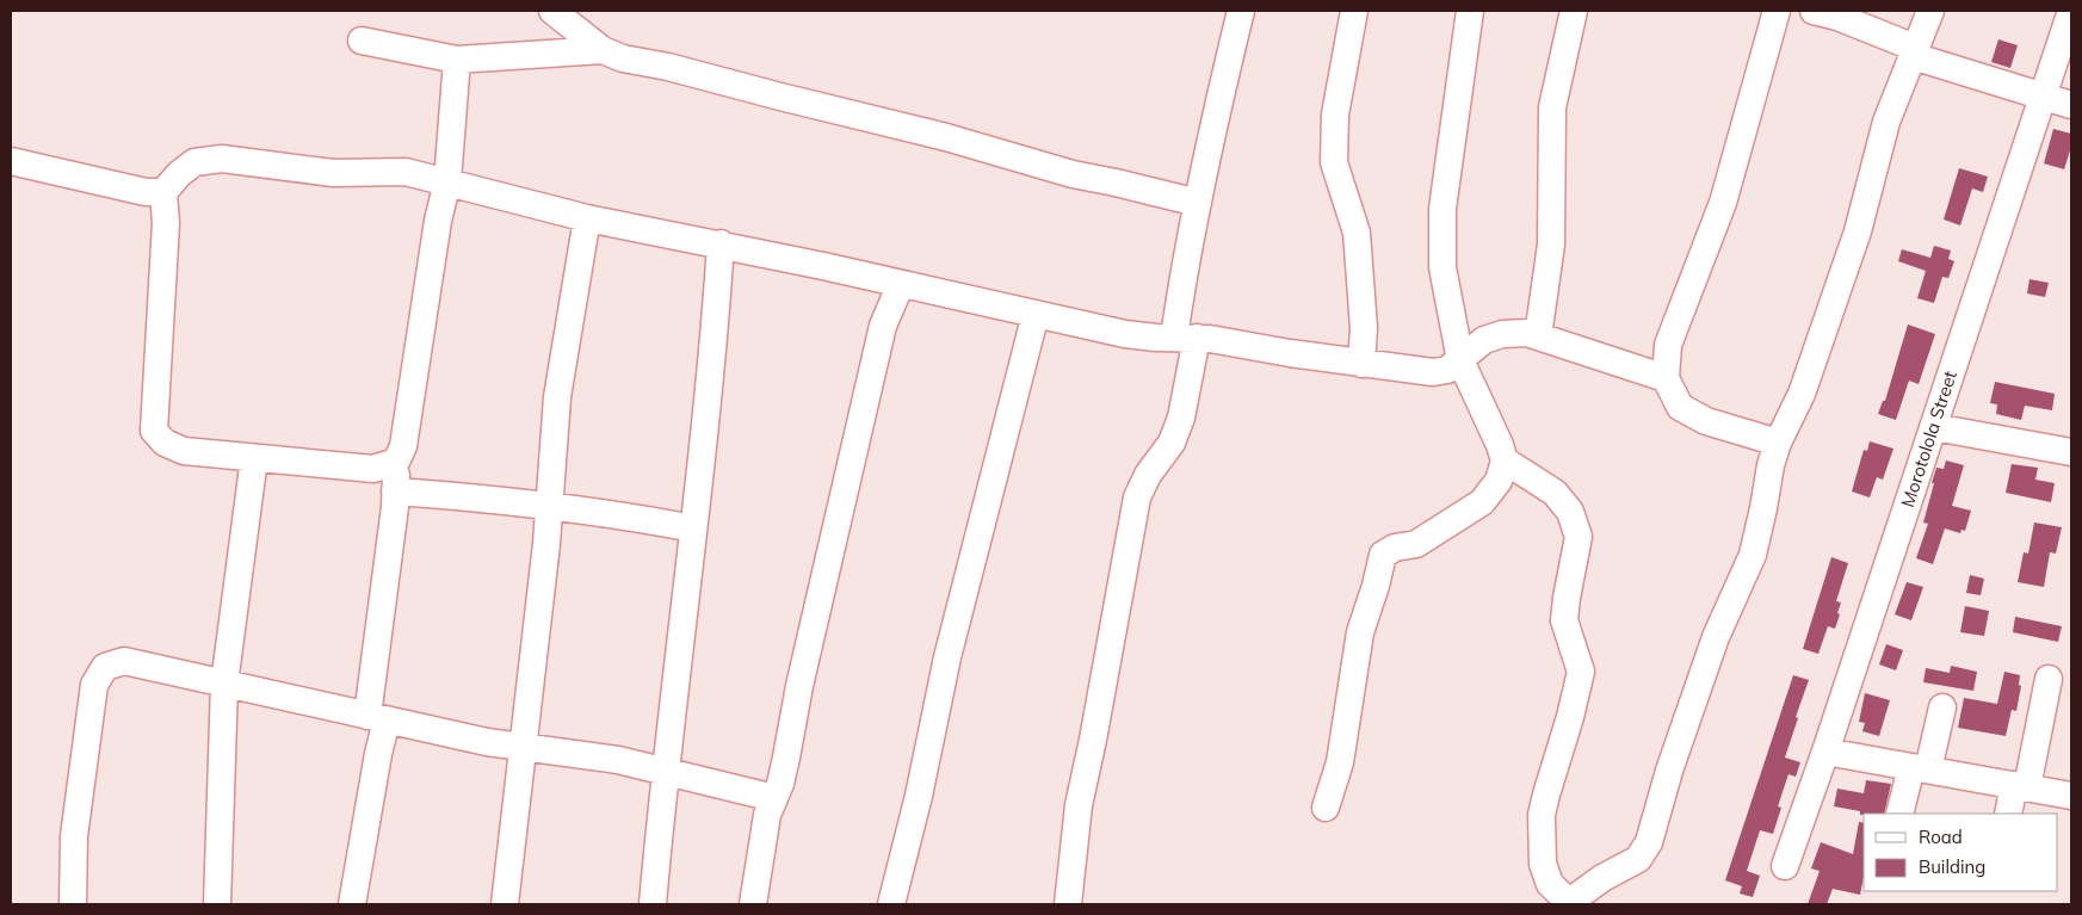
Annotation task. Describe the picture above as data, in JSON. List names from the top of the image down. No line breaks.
{"streets":{"street":["Morotolola Street"]},"legend":["Road","Building"]}
